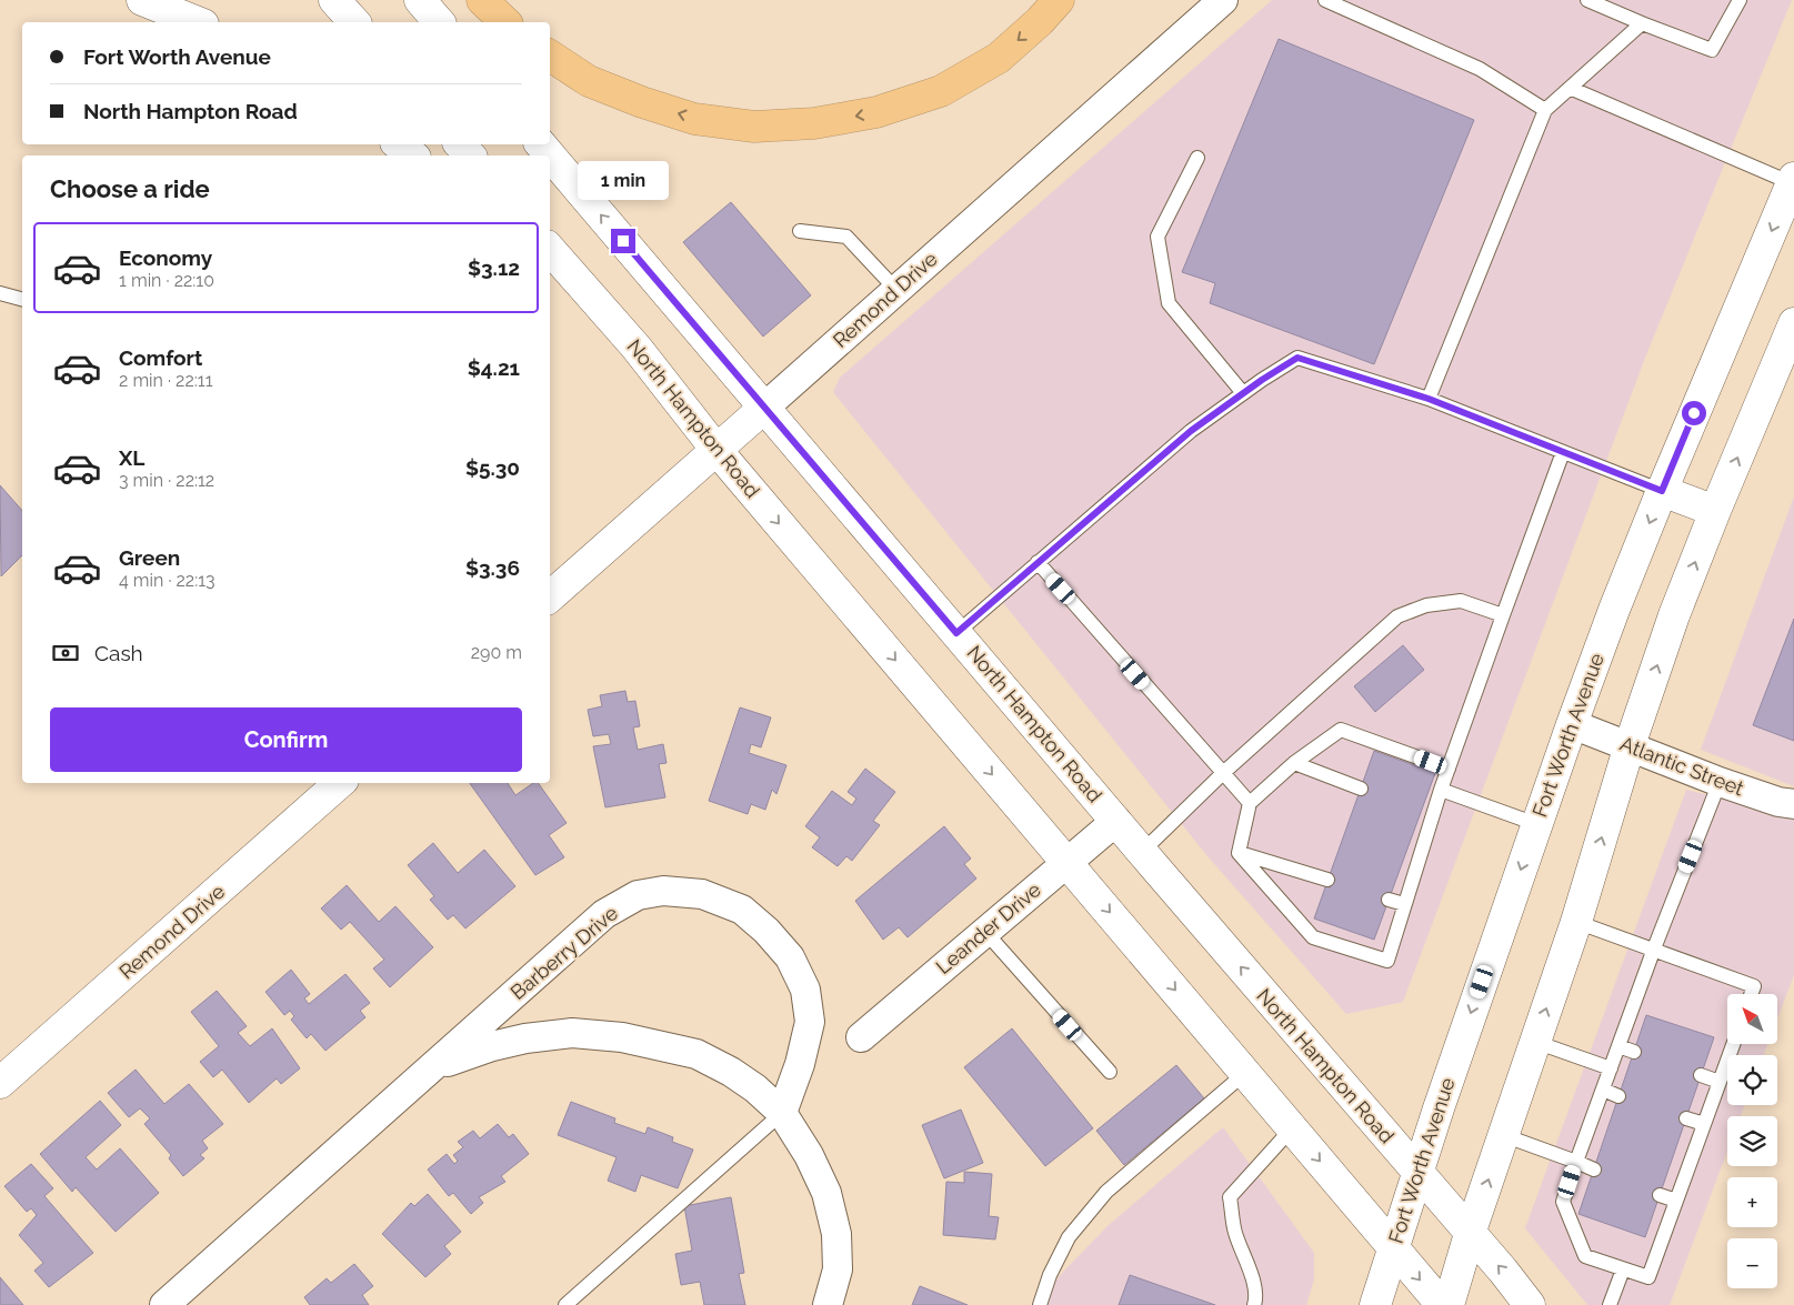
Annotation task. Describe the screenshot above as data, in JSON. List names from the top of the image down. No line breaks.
{"streets":{"main road":["Remond Drive","North Hampton Road","Fort Worth Avenue"],"street":["Atlantic Street","Leander Drive","Barberry Drive"]},"crossings":[["Remond Drive","North Hampton Road"],["North Hampton Road","Fort Worth Avenue"],["North Hampton Road","Leander Drive"],["Fort Worth Avenue","Atlantic Street"]],"north":"top left","page":{"banner":["Fort Worth Avenue","North Hampton Road"],"heading":"Choose a ride","bubble":"1 min","list":[{"name":"Economy","note":"1 min · 22:10","value":"$3.12"},{"name":"Comfort","note":"2 min · 22:11","value":"$4.21"},{"name":"XL","note":"3 min · 22:12","value":"$5.30"},{"name":"Green","note":"4 min · 22:13","value":"$3.36"}],"pay":["Cash","290 m"],"buttons":"Confirm","map_buttons":["+","−"]}}
